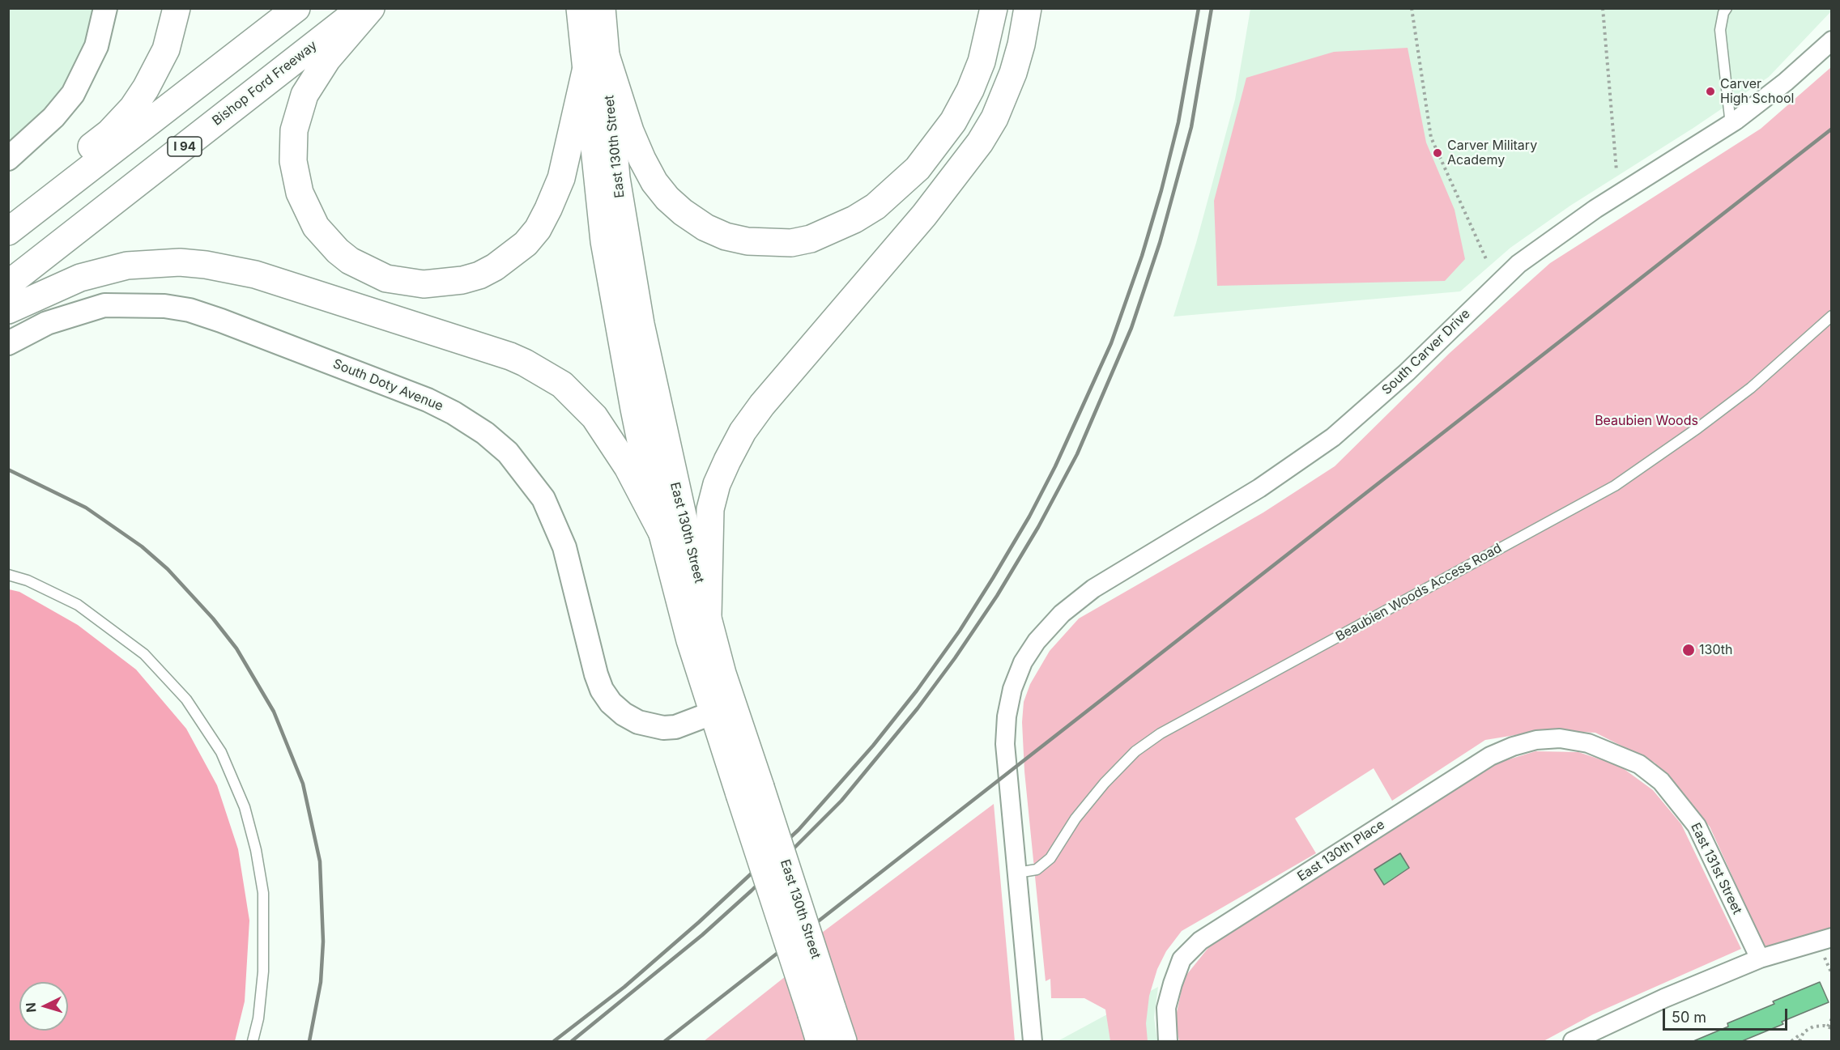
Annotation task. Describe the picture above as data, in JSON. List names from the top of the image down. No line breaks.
{"streets":{"main road":["Bishop Ford Freeway","I 94","East 130th Street"],"street":["South Carver Drive","South Doty Avenue","East 130th Place","East 131st Street"],"lane":["Beaubien Woods Access Road"]},"crossings":[["East 130th Street","South Doty Avenue"],["South Carver Drive","Beaubien Woods Access Road"],["East 130th Place","East 131st Street"]],"parks":["Beaubien Woods"],"places":["Carver High School","Carver Military Academy","130th"],"scale_bar":"50 m","north":"left"}
